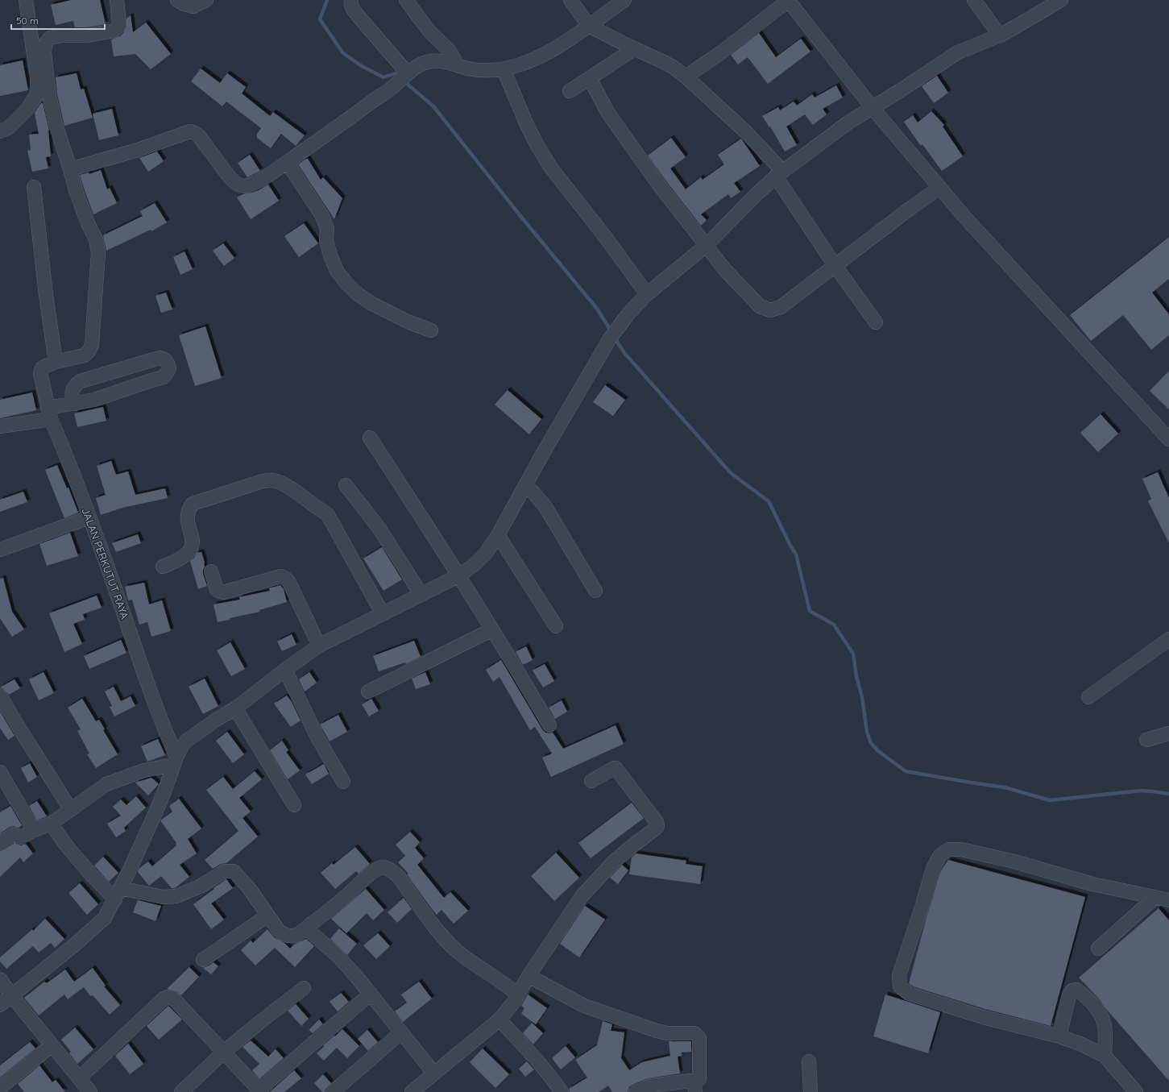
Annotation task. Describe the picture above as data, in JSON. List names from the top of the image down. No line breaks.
{"streets":{"street":["JALAN PERKUTUT RAYA"]},"scale_bar":"50 m"}
